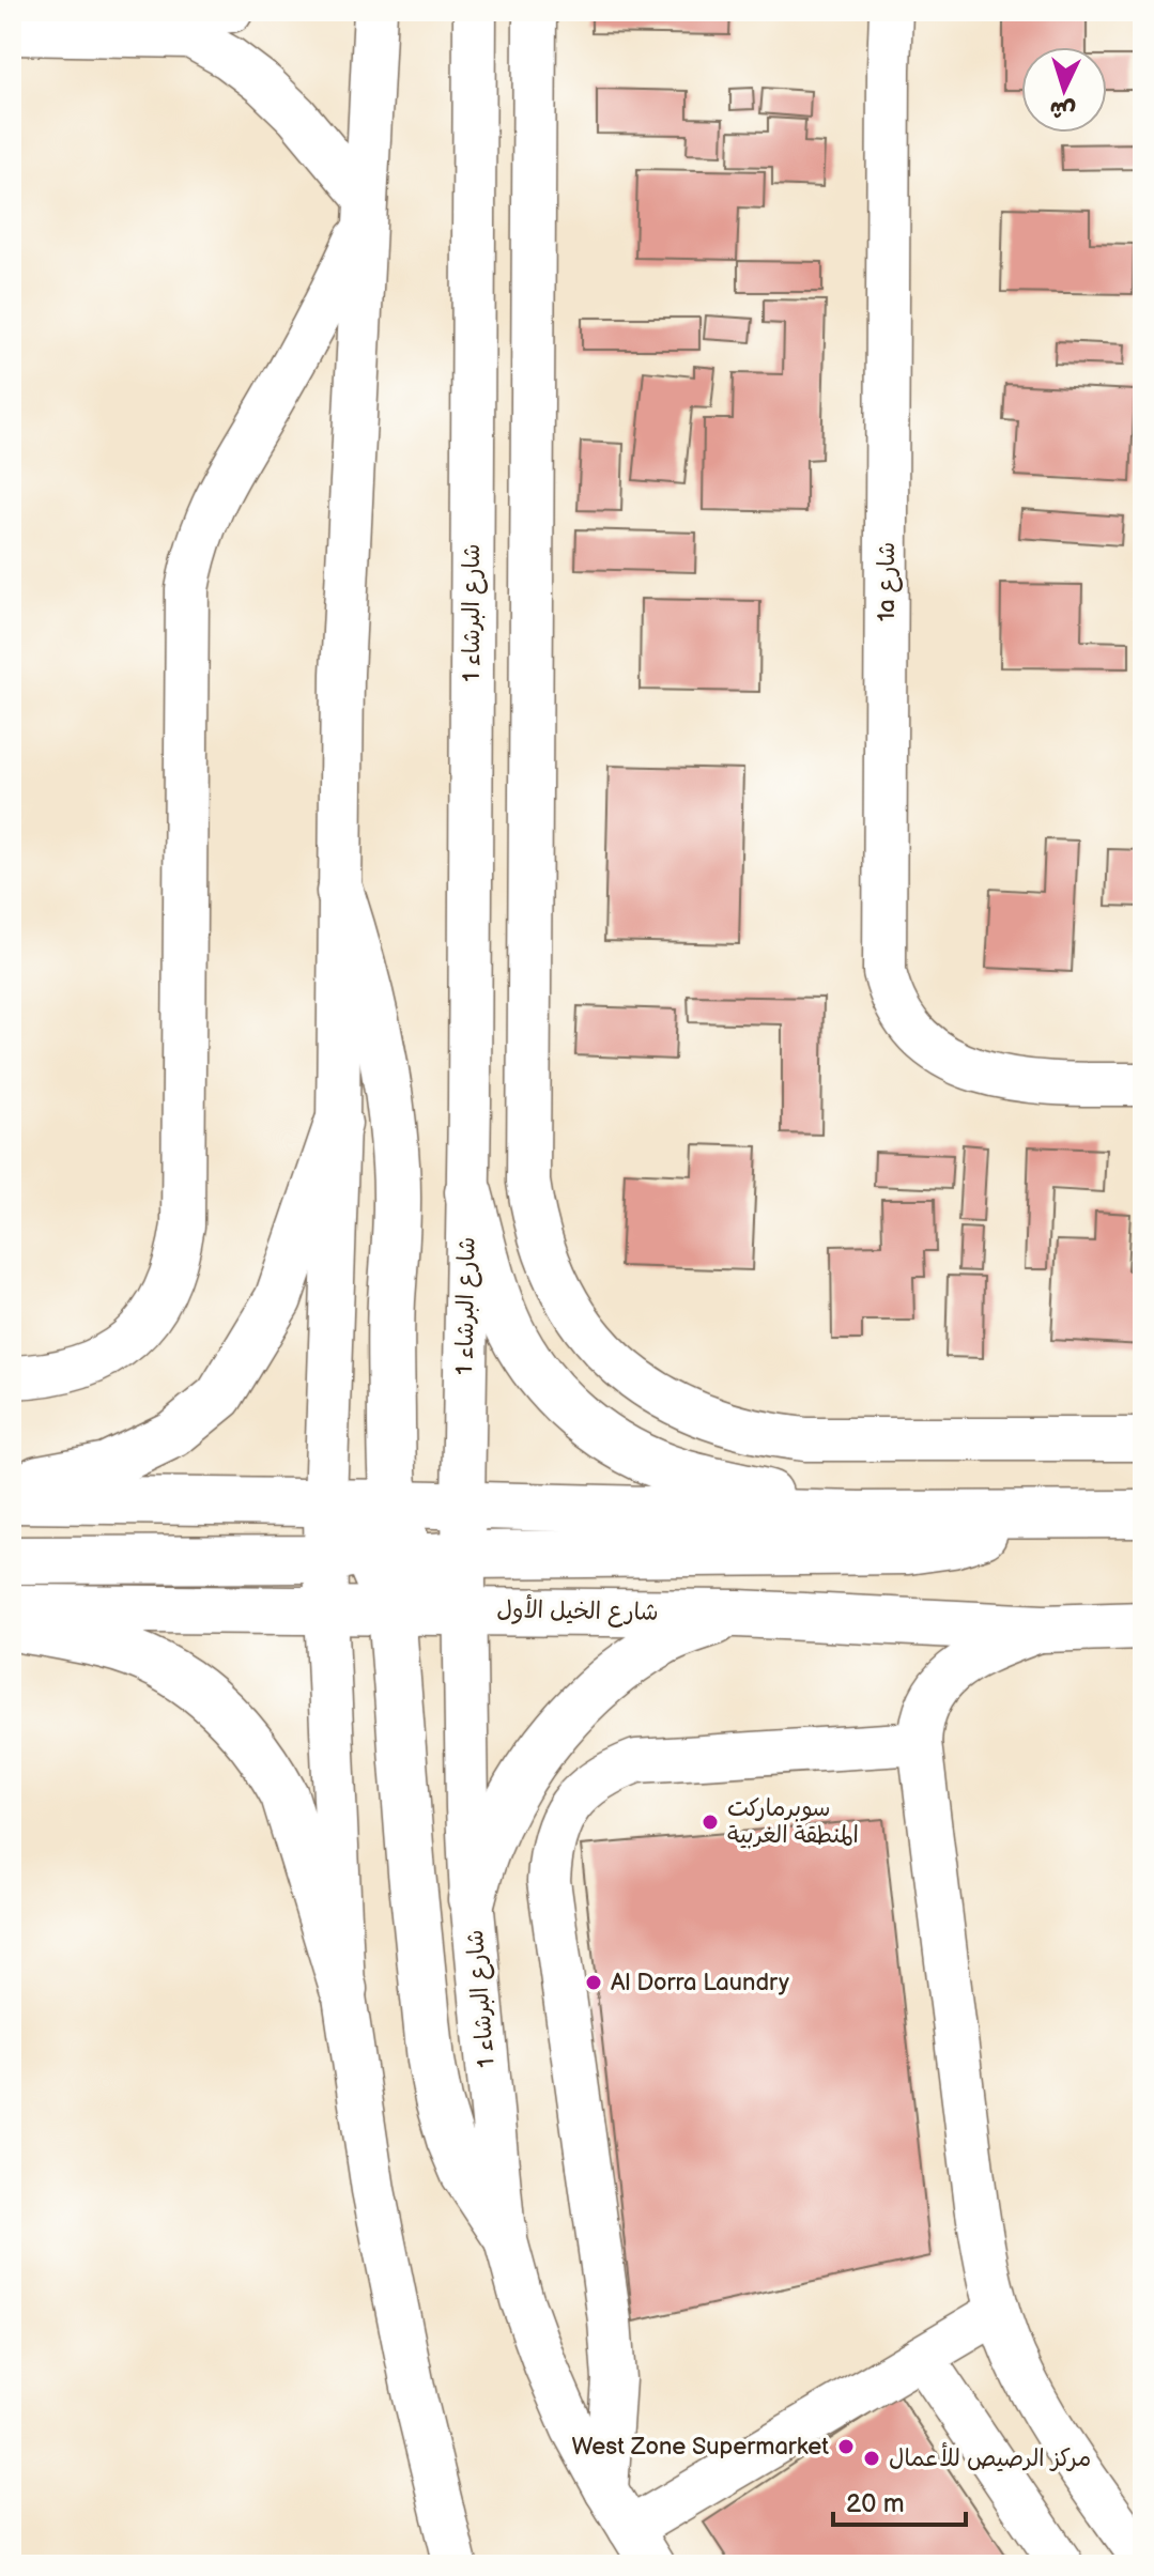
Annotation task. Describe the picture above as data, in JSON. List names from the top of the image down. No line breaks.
{"streets":{"main road":["شارع الخيل الأول"],"street":["1a شارع","شارع البرشاء 1"]},"crossings":[["شارع البرشاء 1","شارع الخيل الأول"]],"places":["سوبرماركت المنطقة الغربية","Al Dorra Laundry","West Zone Supermarket","مركز الرصيص للأعمال"],"scale_bar":"20 m","north":"bottom"}
